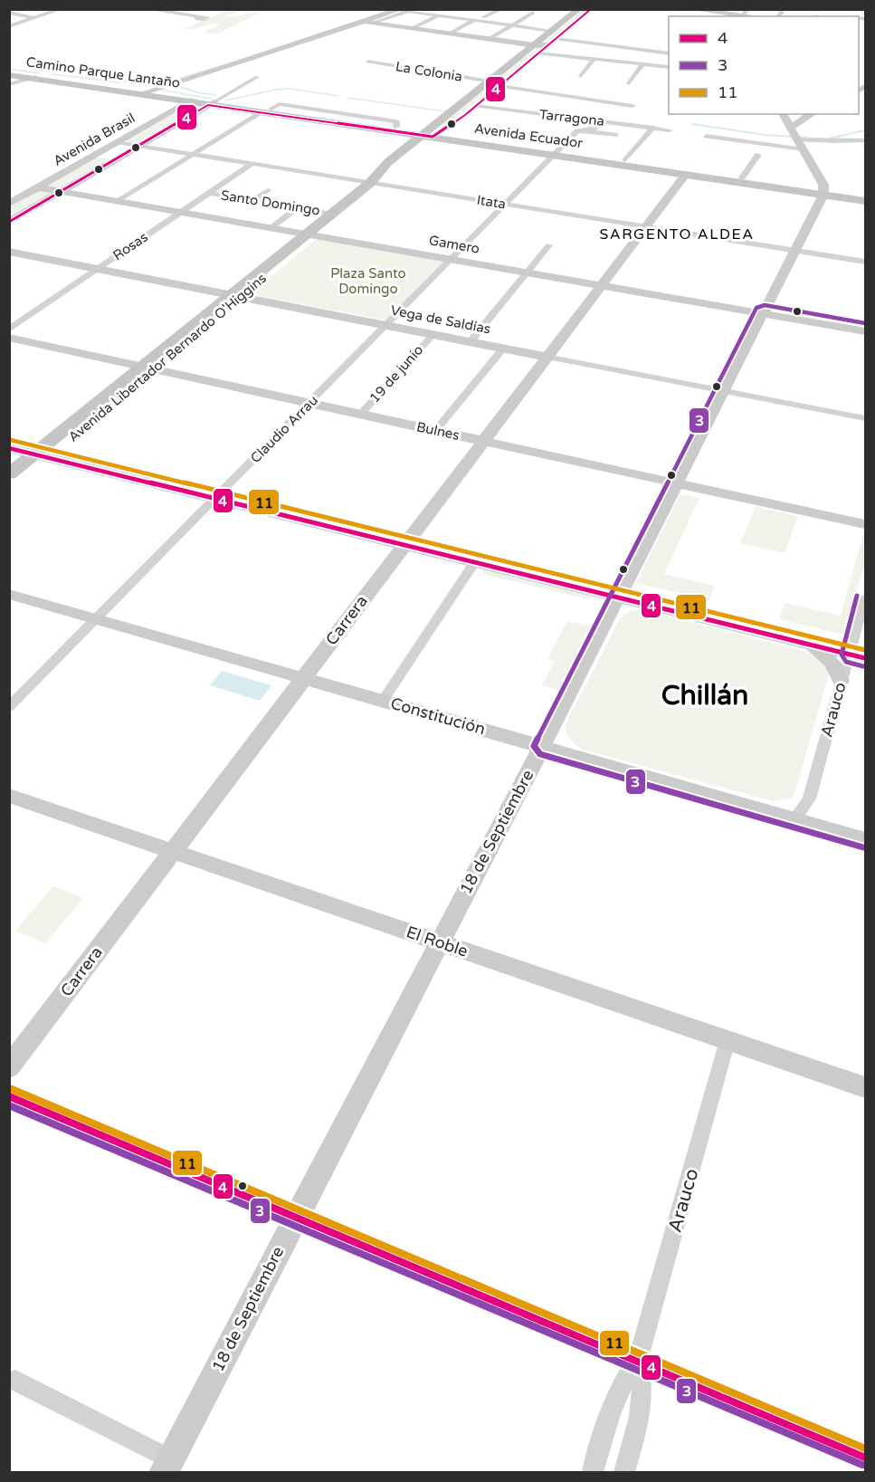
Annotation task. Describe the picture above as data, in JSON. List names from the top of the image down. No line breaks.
{"streets":{"main road":["Camino Parque Lantaño","Avenida Ecuador","Avenida Libertador Bernardo O'Higgins"],"street":["La Colonia","Tarragona","Avenida Brasil","Itata","Santo Domingo","Gamero","Rosas","Vega de Saldías","19 de junio","Claudio Arrau","Bulnes","Carrera","Arauco","Constitución","18 de Septiembre","El Roble"]},"crossings":[["La Colonia","Avenida Libertador Bernardo O'Higgins"],["Camino Parque Lantaño","Avenida Ecuador"],["Camino Parque Lantaño","Avenida Brasil"],["Tarragona","Avenida Libertador Bernardo O'Higgins"],["Tarragona","Claudio Arrau"],["Avenida Ecuador","Avenida Brasil"],["Avenida Ecuador","Avenida Libertador Bernardo O'Higgins"],["Avenida Ecuador","Claudio Arrau"],["Avenida Ecuador","Carrera"],["Avenida Ecuador","18 de Septiembre"],["Avenida Brasil","Itata"],["Avenida Brasil","Gamero"],["Itata","Rosas"],["Itata","Avenida Libertador Bernardo O'Higgins"],["Itata","Claudio Arrau"],["Itata","Carrera"],["Itata","18 de Septiembre"],["Santo Domingo","Rosas"],["Santo Domingo","Avenida Libertador Bernardo O'Higgins"],["Gamero","Rosas"],["Gamero","Avenida Libertador Bernardo O'Higgins"],["Gamero","Claudio Arrau"],["Gamero","Carrera"],["Gamero","18 de Septiembre"],["Rosas","Vega de Saldías"],["Vega de Saldías","Avenida Libertador Bernardo O'Higgins"],["Vega de Saldías","19 de junio"],["Vega de Saldías","Claudio Arrau"],["Vega de Saldías","Carrera"],["Vega de Saldías","18 de Septiembre"],["Avenida Libertador Bernardo O'Higgins","Bulnes"],["19 de junio","Bulnes"],["Claudio Arrau","Bulnes"],["Claudio Arrau","Constitución"],["Bulnes","Carrera"],["Bulnes","18 de Septiembre"],["Carrera","Constitución"],["Carrera","El Roble"],["Arauco","Constitución"],["Arauco","El Roble"],["Constitución","18 de Septiembre"],["18 de Septiembre","El Roble"]],"districts":["SARGENTO ALDEA","Chillán"],"parks":["Plaza Santo Domingo"],"lines":["transit line 4","transit line 3","transit line 11"],"legend":["4","3","11"]}
